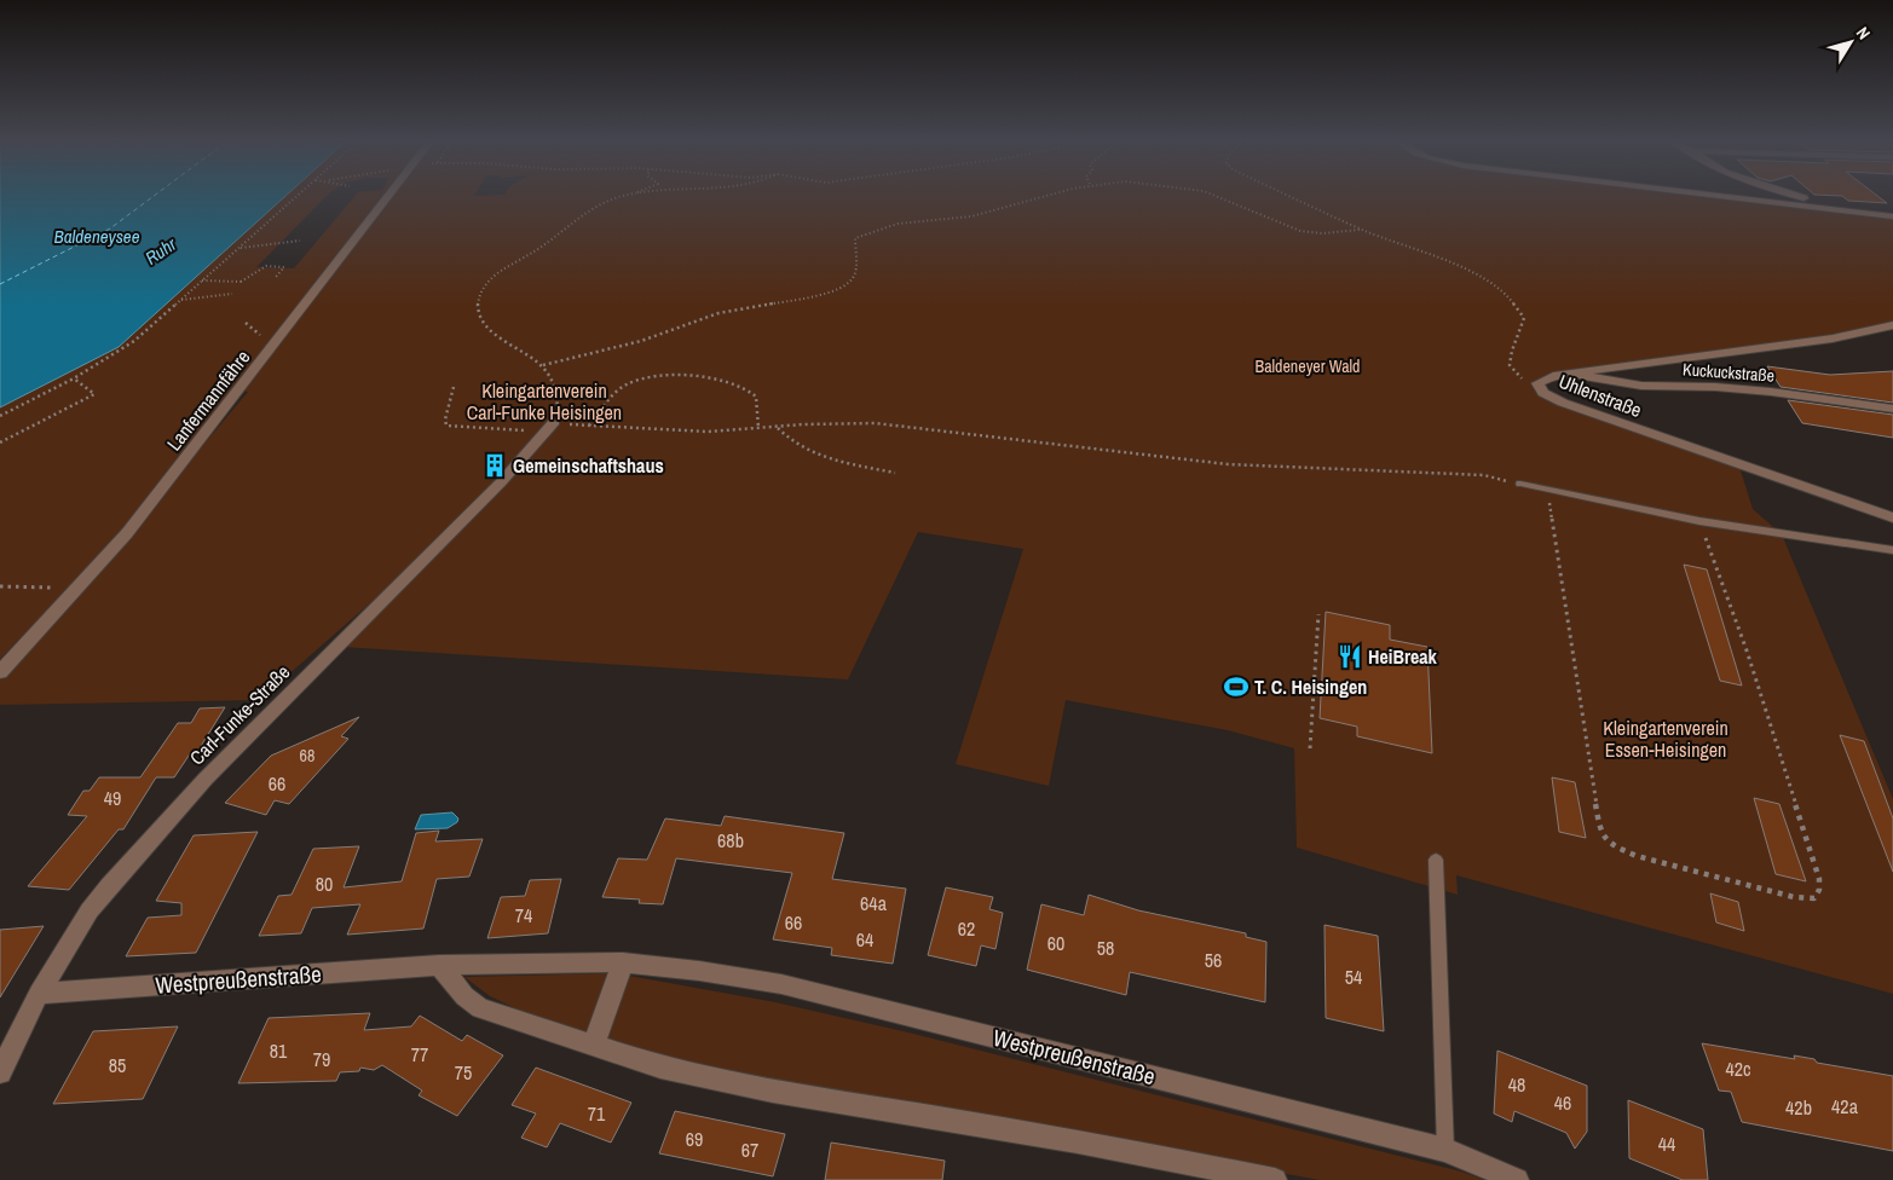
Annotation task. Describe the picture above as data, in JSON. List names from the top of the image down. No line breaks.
{"streets":{"street":["Kuckuckstraße","Uhlenstraße","Lanfermannfähre","Carl-Funke-Straße","Westpreußenstraße"]},"crossings":[["Kuckuckstraße","Uhlenstraße"],["Carl-Funke-Straße","Westpreußenstraße"]],"water":["Baldeneysee","Ruhr"],"parks":["Baldeneyer Wald","Kleingartenverein Carl-Funke Heisingen","Kleingartenverein Essen-Heisingen"],"places":{"building":["Gemeinschaftshaus"],"restaurant":["HeiBreak"],"sports":["T. C. Heisingen"]},"house_numbers":["68","66","49","68b","80","64a","74","66","62","64","60","58","56","54","81","77","79","85","42c","75","48","46","42a","42b","71","69","44","67"],"north":"top right"}
